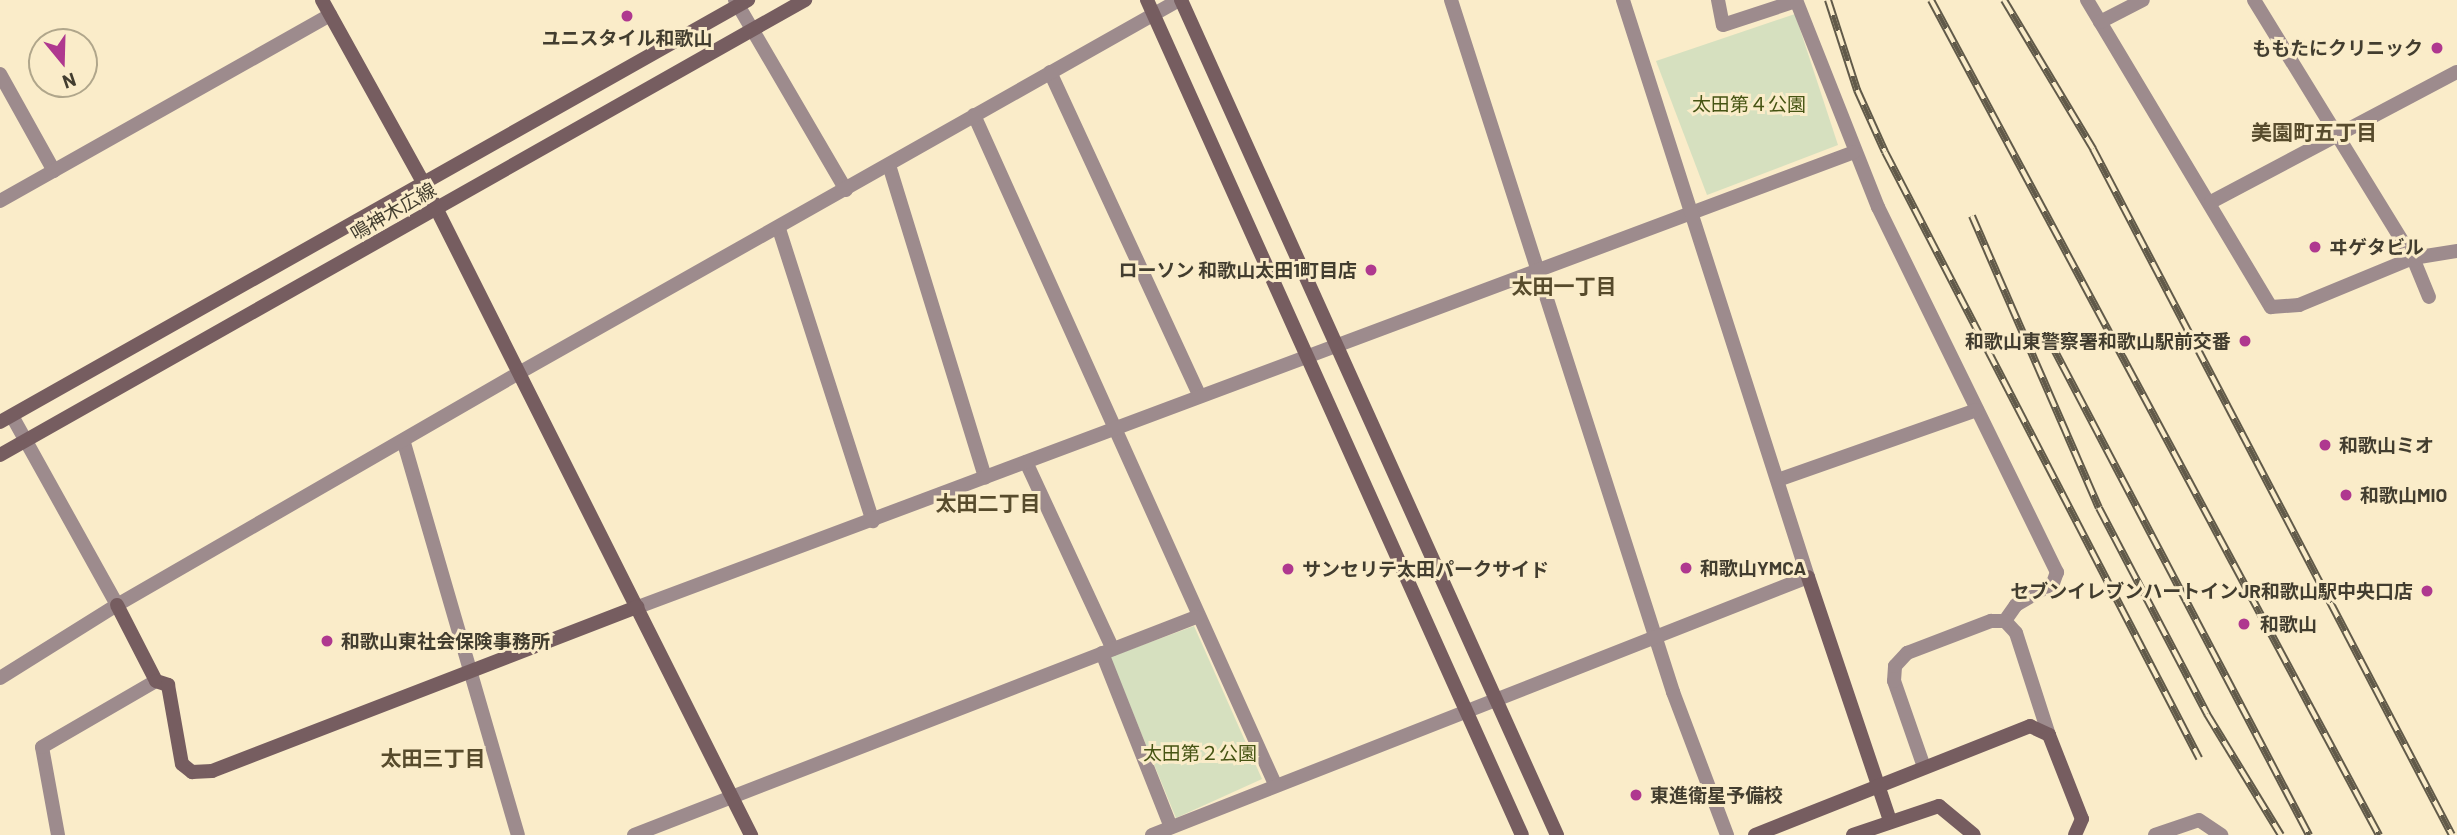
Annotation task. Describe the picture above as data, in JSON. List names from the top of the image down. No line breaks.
{"streets":{"street":["鳴神木広線"]},"districts":["美園町五丁目","太田一丁目","太田二丁目","太田三丁目"],"parks":["太田第４公園","太田第２公園"],"places":["ユニスタイル和歌山","ももたにクリニック","ヰゲタビル","ローソン 和歌山太田1町目店","和歌山東警察署和歌山駅前交番","和歌山ミオ","和歌山MIO","和歌山YMCA","サンセリテ太田パークサイド","セブンイレブンハートインJR和歌山駅中央口店","和歌山","和歌山東社会保険事務所","東進衛星予備校"],"north":"bottom"}
